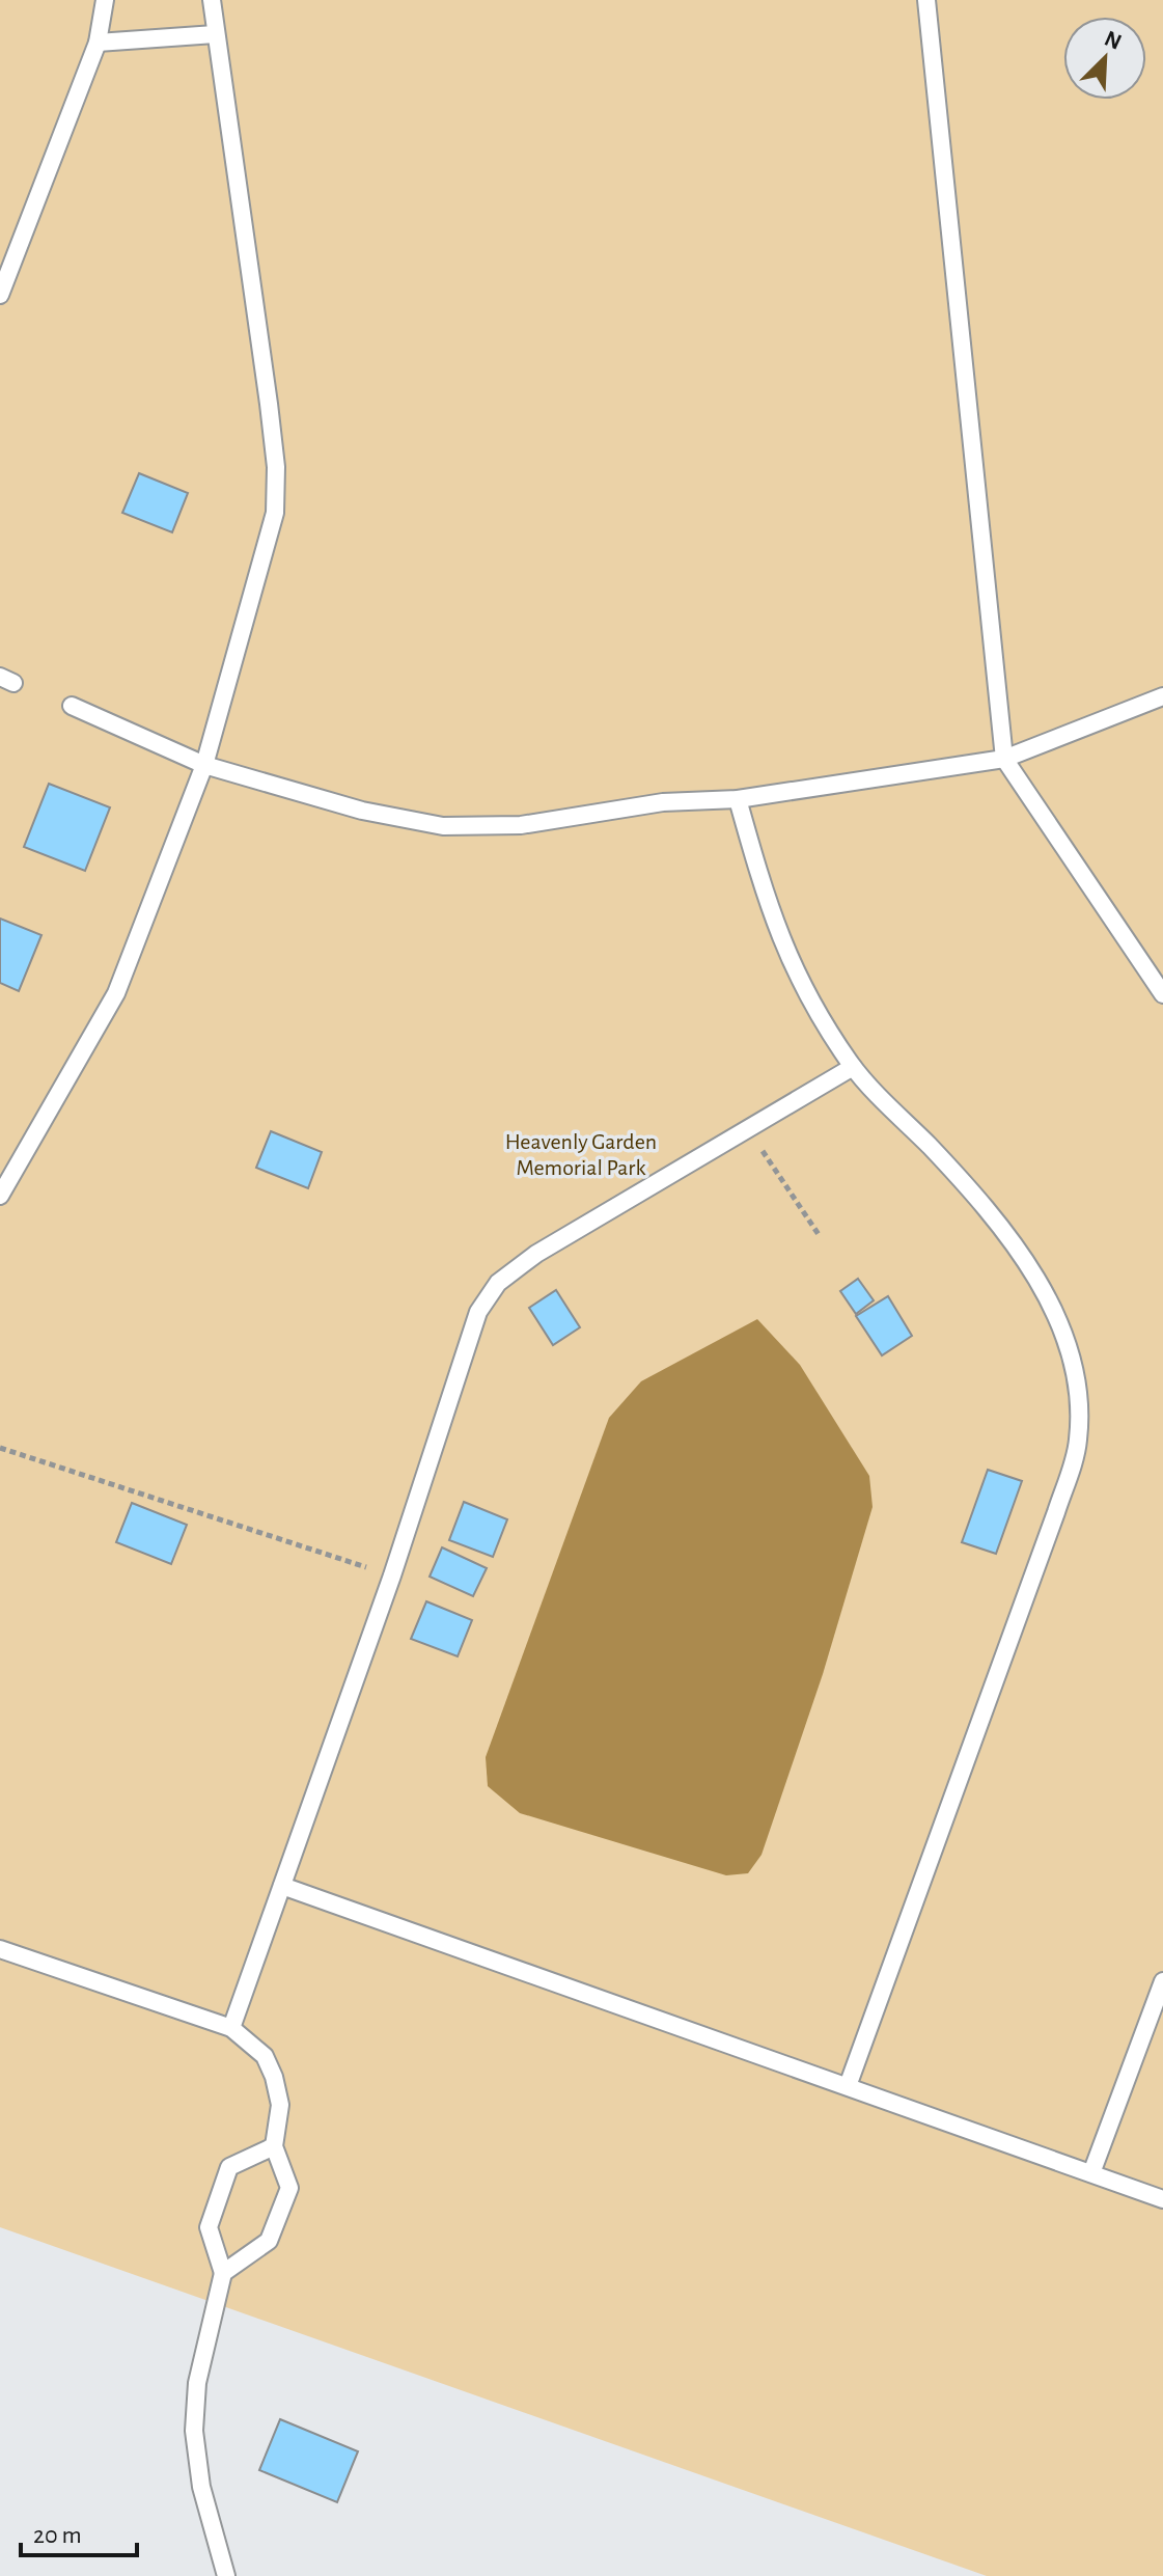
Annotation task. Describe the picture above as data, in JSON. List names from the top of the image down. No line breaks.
{"parks":["Heavenly Garden Memorial Park"],"scale_bar":"20 m","north":"top right"}
